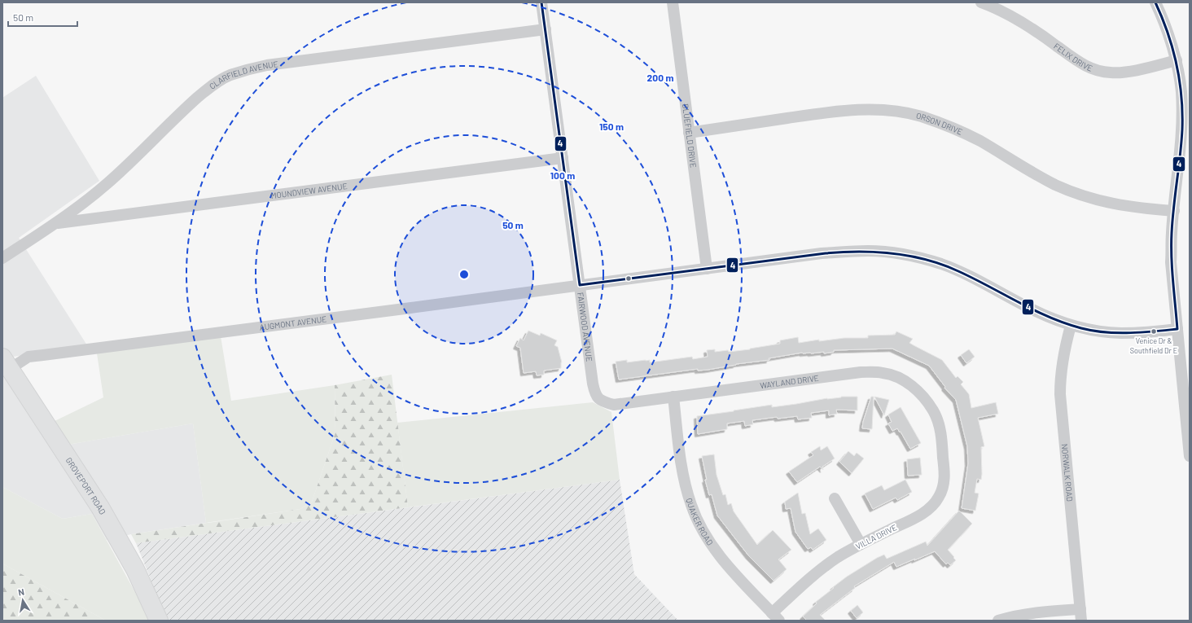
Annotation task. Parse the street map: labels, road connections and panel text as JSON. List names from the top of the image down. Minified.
{"streets":{"main road":["GROVEPORT ROAD"],"street":["FELIX DRIVE","CLARFIELD AVENUE","ORSON DRIVE","BLUEFIELD DRIVE","MOUNDVIEW AVENUE","AUGMONT AVENUE","FAIRWOOD AVENUE","WAYLAND DRIVE","NORWALK ROAD","QUAKER ROAD","VILLA DRIVE"]},"crossings":[["CLARFIELD AVENUE","MOUNDVIEW AVENUE"],["CLARFIELD AVENUE","FAIRWOOD AVENUE"],["ORSON DRIVE","BLUEFIELD DRIVE"],["BLUEFIELD DRIVE","AUGMONT AVENUE"],["MOUNDVIEW AVENUE","FAIRWOOD AVENUE"],["AUGMONT AVENUE","FAIRWOOD AVENUE"],["AUGMONT AVENUE","NORWALK ROAD"],["AUGMONT AVENUE","GROVEPORT ROAD"],["FAIRWOOD AVENUE","WAYLAND DRIVE"],["WAYLAND DRIVE","QUAKER ROAD"],["WAYLAND DRIVE","VILLA DRIVE"],["QUAKER ROAD","VILLA DRIVE"]],"places":["Venice Dr & Southfield Dr E"],"lines":["transit line 4"],"scale_bar":"50 m","north":"top","rings":["200 m","150 m","100 m","50 m"]}
